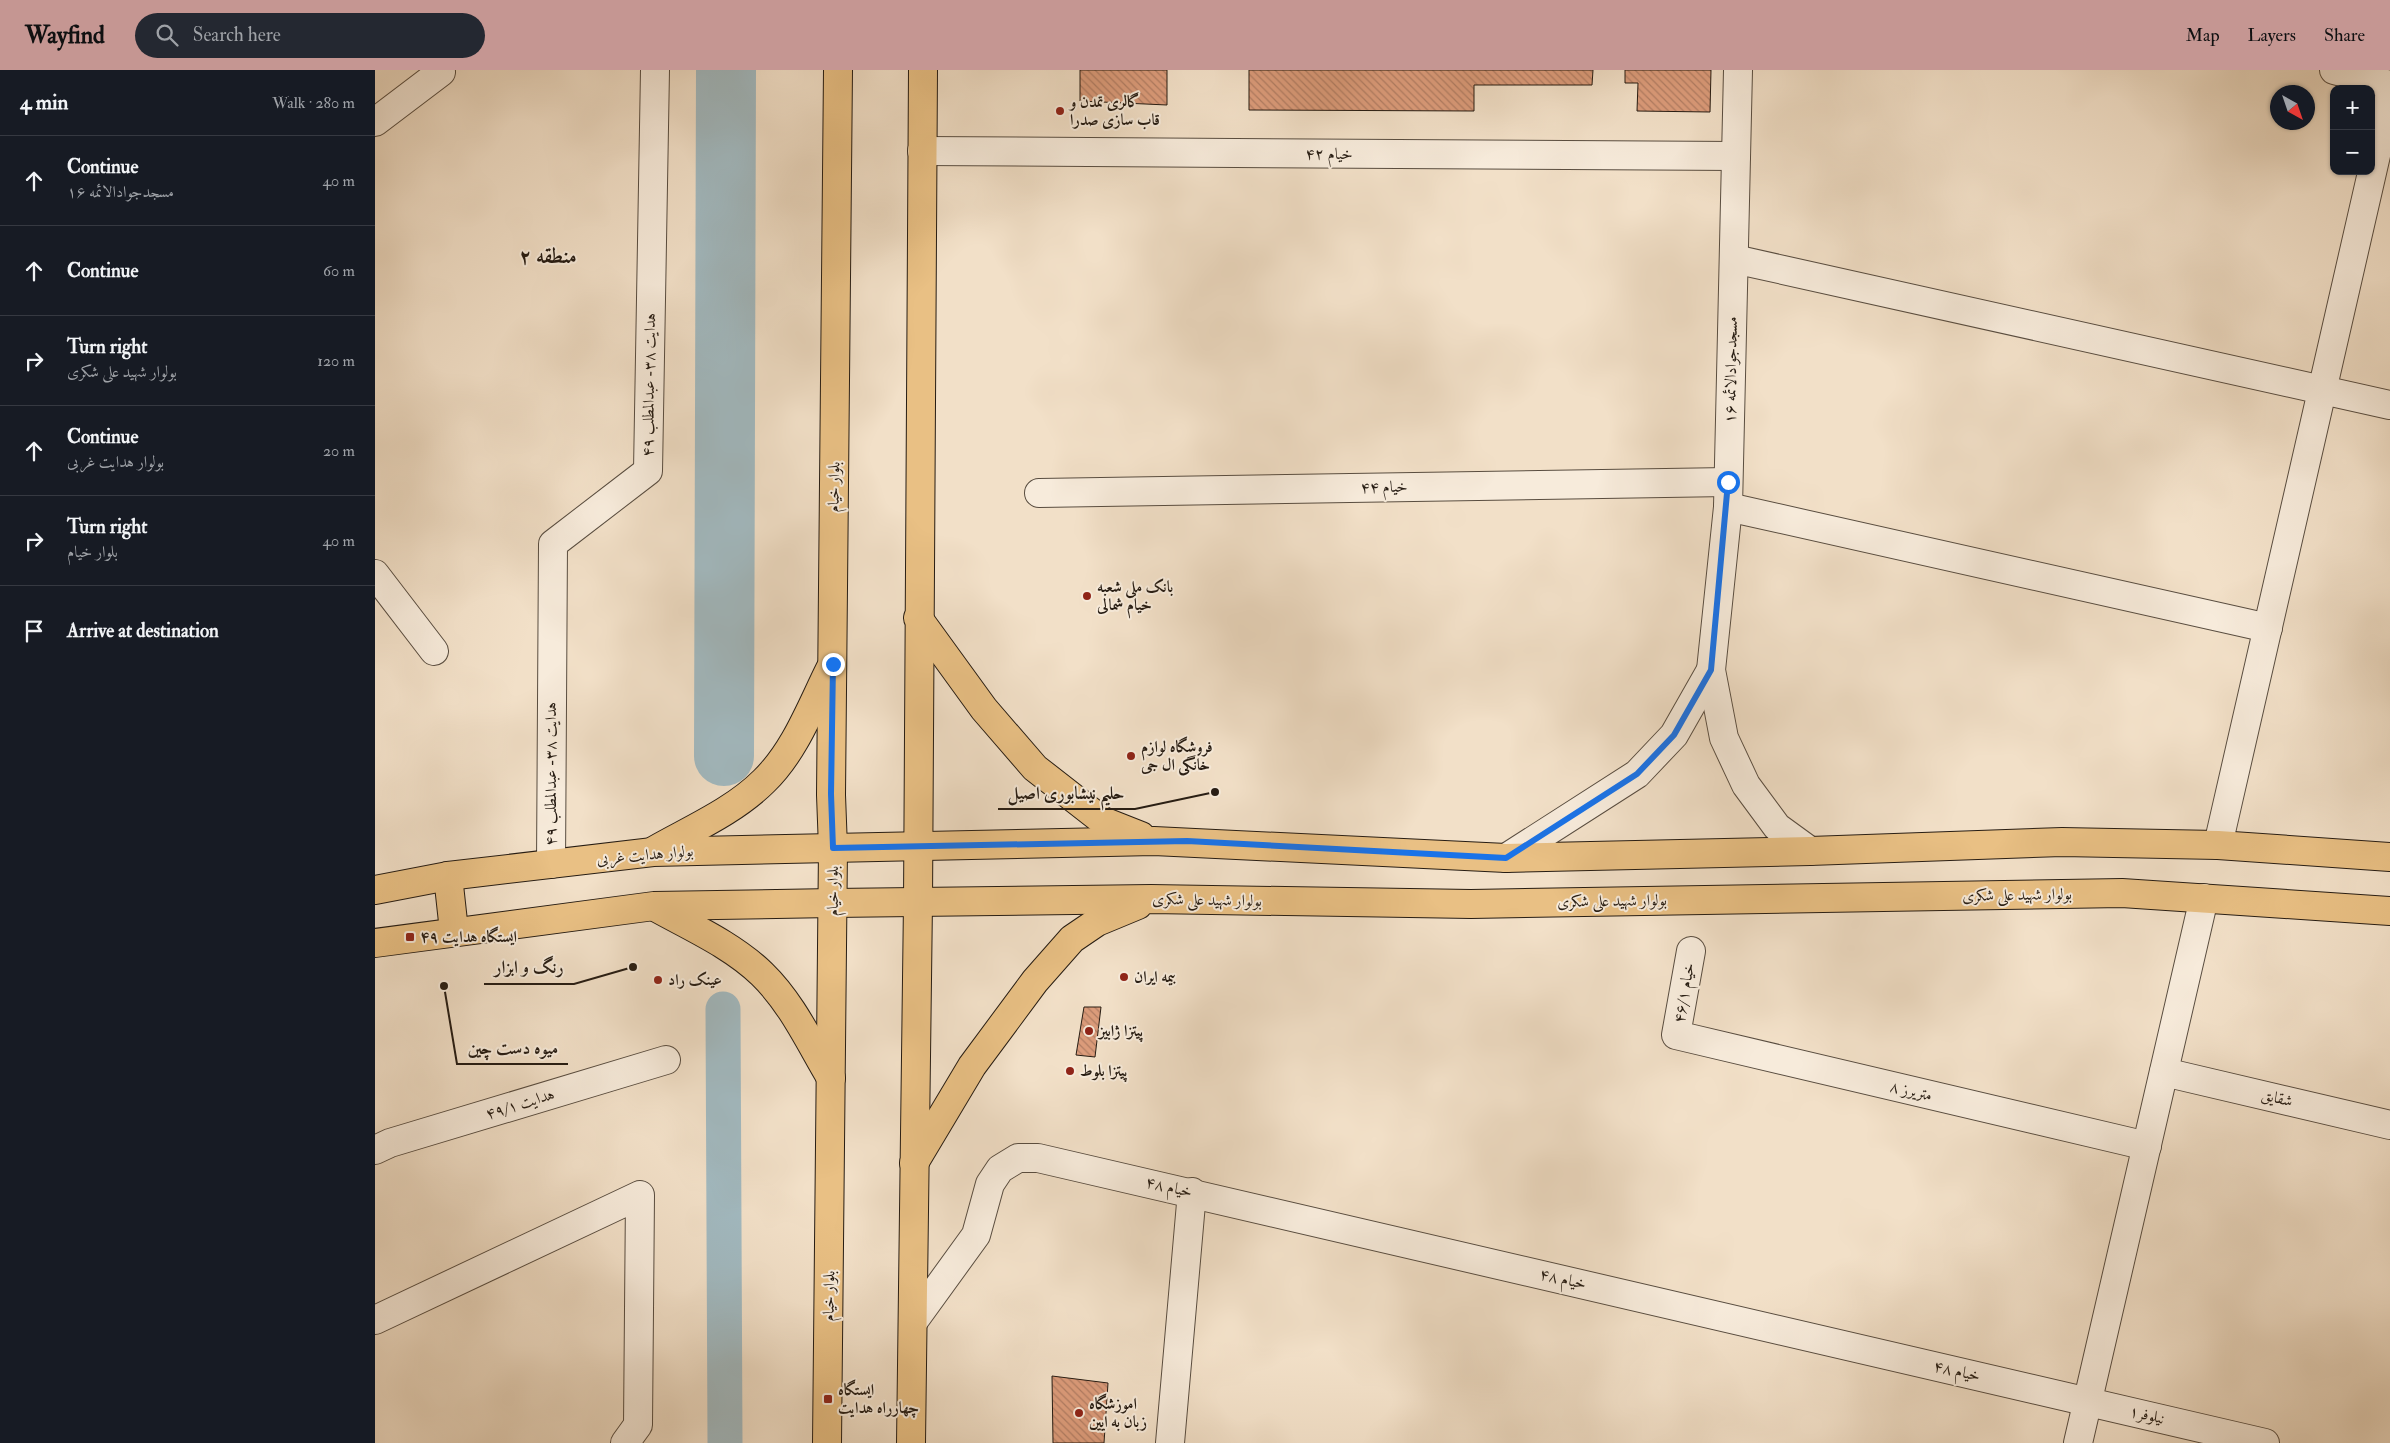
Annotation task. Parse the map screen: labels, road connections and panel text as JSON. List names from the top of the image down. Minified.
{"streets":{"main road":["بلوار خیام","بولوار هدایت غربی","بولوار شهید علی شکری"],"street":["خیام ۴۲","مسجدجوادالائمه ۱۶","هدایت ۳۸- عبدالمطلب ۴۹","خیام ۴۴","خیام ۴۶/۱","۸ متریرز","شقایق","هدایت ۴۹/۱","خیام ۴۸","نیلوفر۱"]},"crossings":[["خیام ۴۲","مسجدجوادالائمه ۱۶"],["مسجدجوادالائمه ۱۶","خیام ۴۴"],["هدایت ۳۸- عبدالمطلب ۴۹","بولوار هدایت غربی"],["بلوار خیام","بولوار هدایت غربی"],["بلوار خیام","بولوار شهید علی شکری"],["خیام ۴۶/۱","۸ متریرز"],["خیام ۴۸","نیلوفر۱"]],"districts":["منطقه ۲"],"places":{"other":["گالری تمدن و قاب سازی صدرا","بانک ملی شعبه خیام شمالی","فروشگاه لوازم خانگی ال جی","حلیم نیشابوری اصیل","رنگ و ابزار","بیمه ایران","عینک راد","میوه دست چین","پیتزا ژابیز","پیتزا بلوط","اموزشگاه زبان به ایین"],"transit":["ایستگاه هدایت ۴۹","ایستگاه چهارراه هدایت"]},"north":"bottom right","page":{"header":"Wayfind","search":"Search here","nav":["Map","Layers","Share"],"heading":["4 min","Walk · 280 m"],"map_buttons":["+","−"],"list":[["Continue","مسجدجوادالائمه ۱۶","40 m"],["Continue","60 m"],["Turn right","بولوار شهید علی شکری","120 m"],["Continue","بولوار هدایت غربی","20 m"],["Turn right","بلوار خیام","40 m"],"Arrive at destination"]}}
